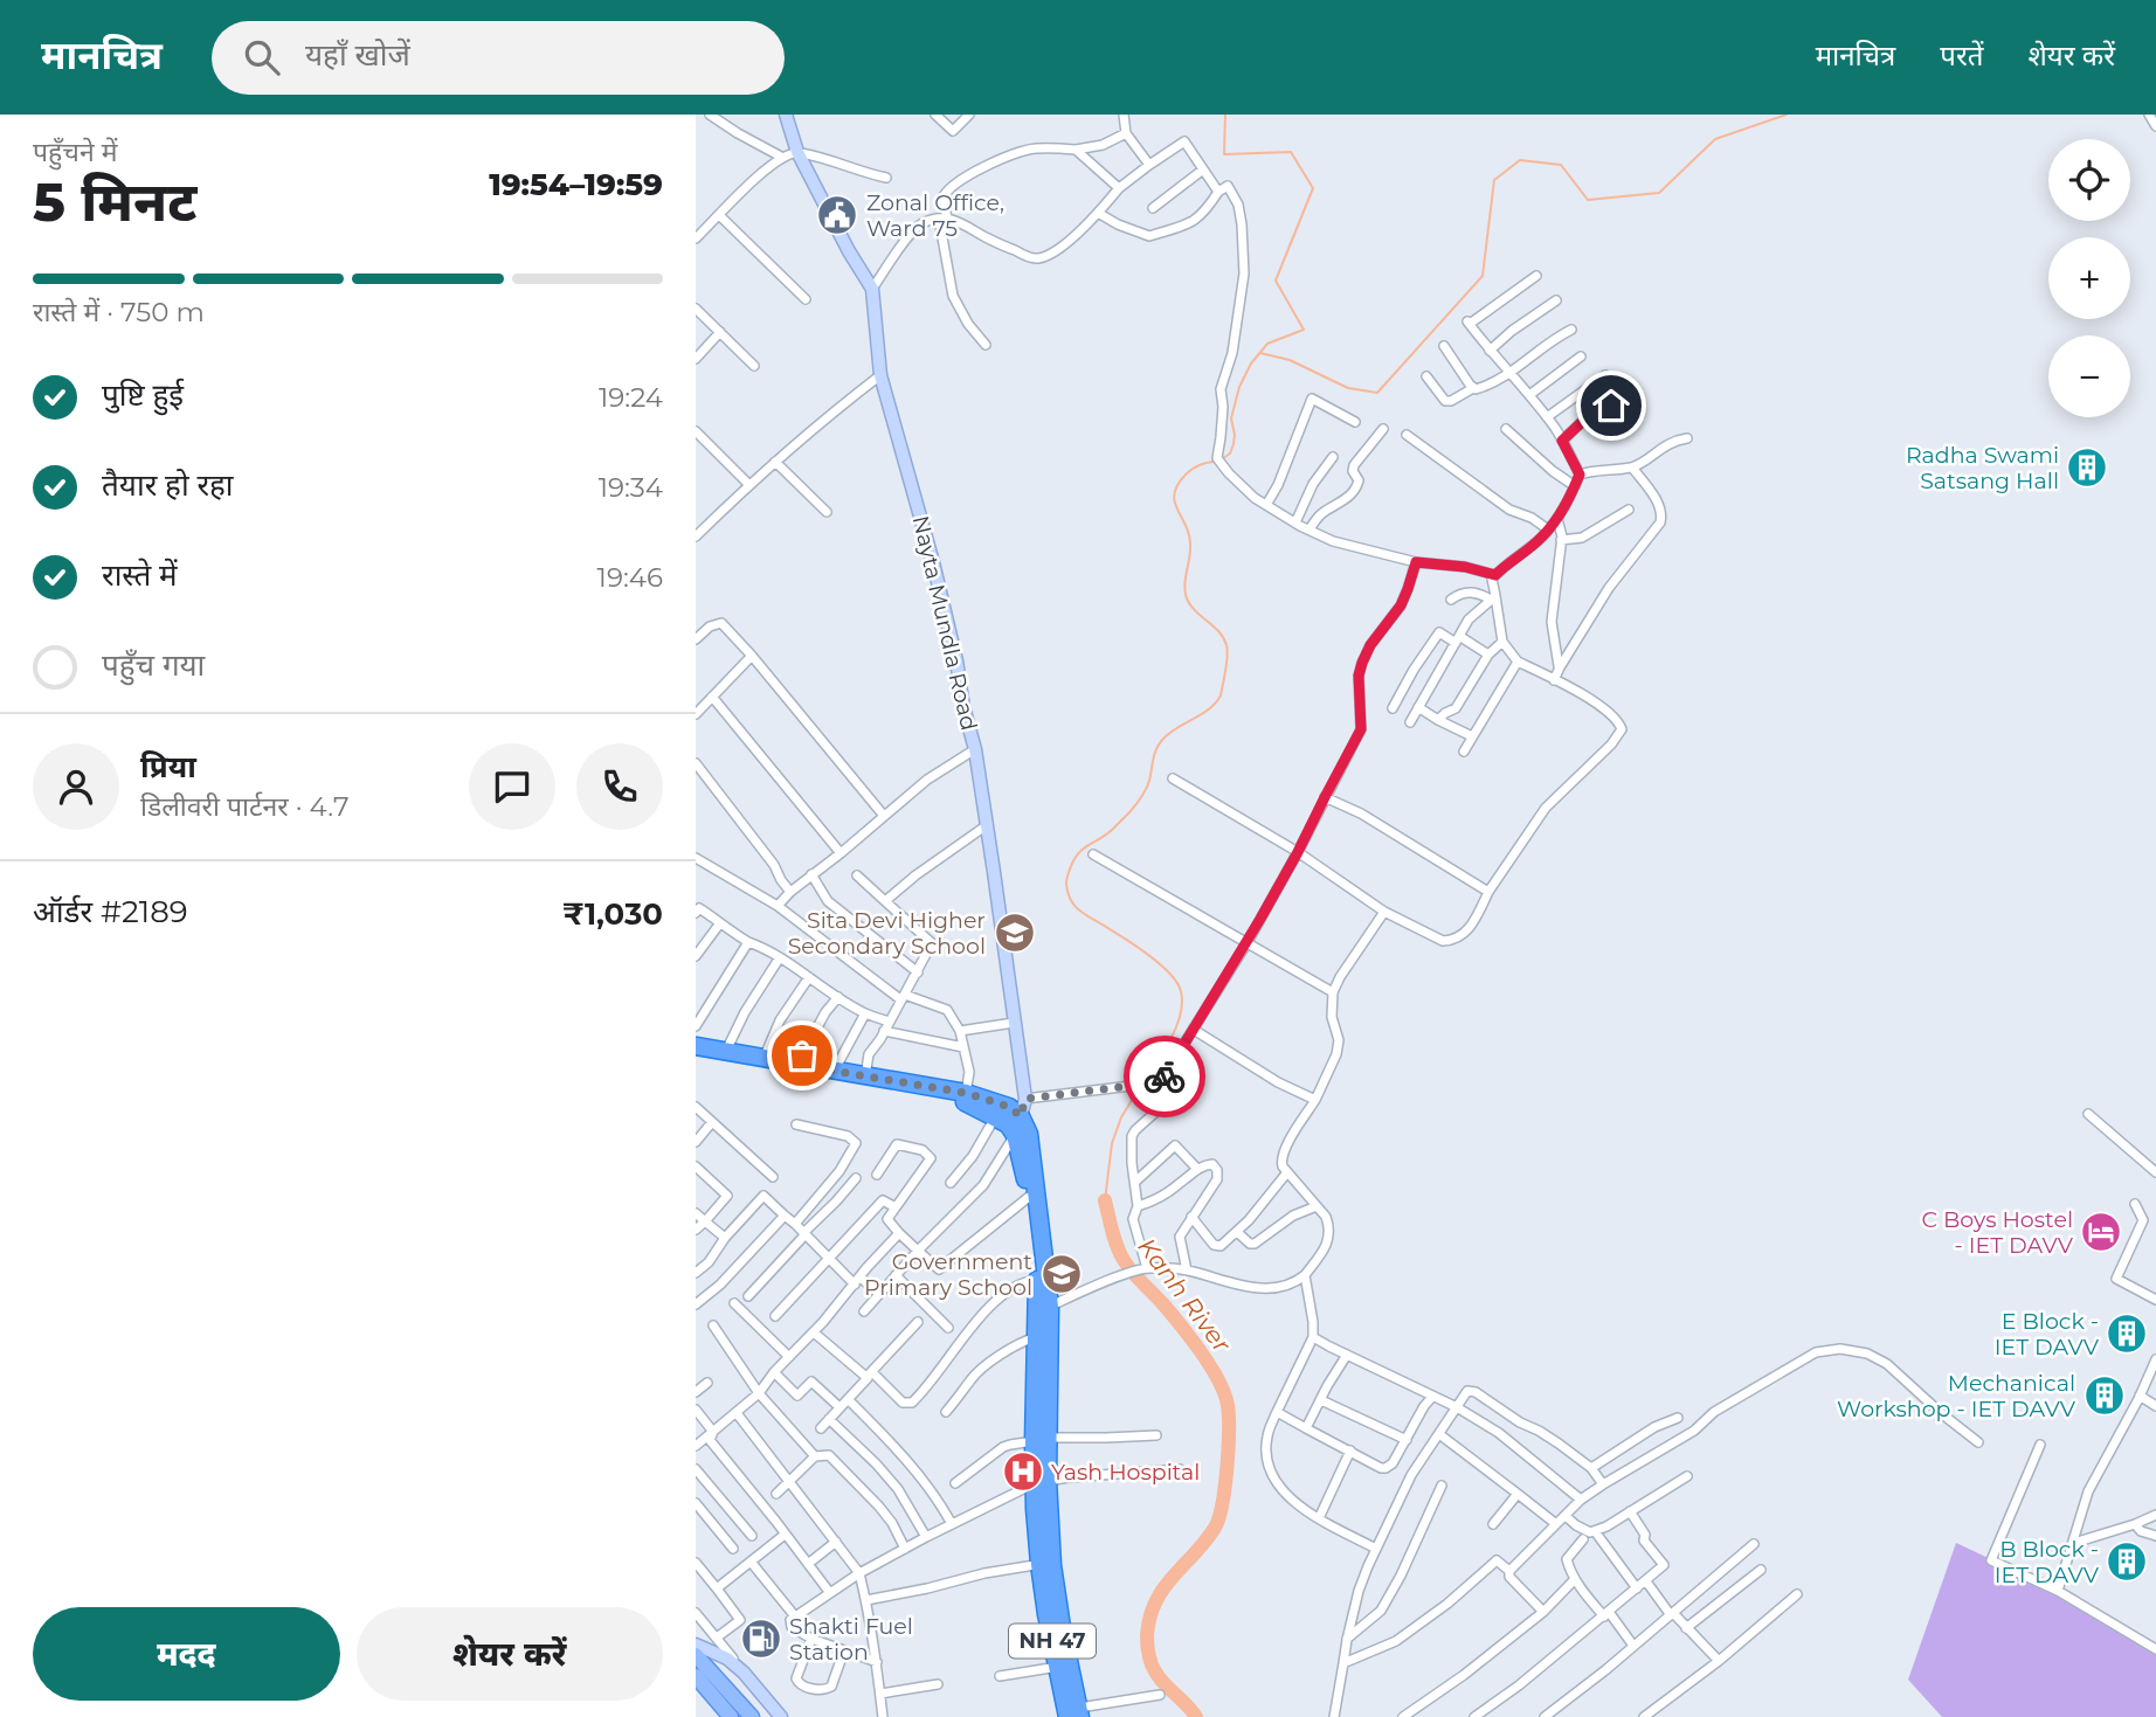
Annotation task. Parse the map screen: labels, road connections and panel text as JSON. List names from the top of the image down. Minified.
{"streets":{"highway":["NH 47"],"main road":["Nayta Mundla Road"]},"water":["Kanh River"],"places":{"public building":["Zonal Office, Ward 75"],"building":["Radha Swami Satsang Hall","E Block - IET DAVV","Mechanical Workshop - IET DAVV","B Block - IET DAVV"],"school or university":["Sita Devi Higher Secondary School","Government Primary School"],"hotel":["C Boys Hostel - IET DAVV"],"hospital":["Yash Hospital"],"fuel station":["Shakti Fuel Station"]},"page":{"header":"मानचित्र","search":"यहाँ खोजें","nav":["मानचित्र","परतें","शेयर करें"],"heading":["5 मिनट","पहुँचने में","19:54–19:59"],"panel":["प्रिया","डिलीवरी पार्टनर · 4.7","ऑर्डर #2189","₹1,030"],"map_buttons":["+","−"],"bar":"रास्ते में · 750 m","list":[["पुष्टि हुई","19:24"],["तैयार हो रहा","19:34"],["रास्ते में","19:46"],"पहुँच गया"],"buttons":["मदद","शेयर करें"]}}
